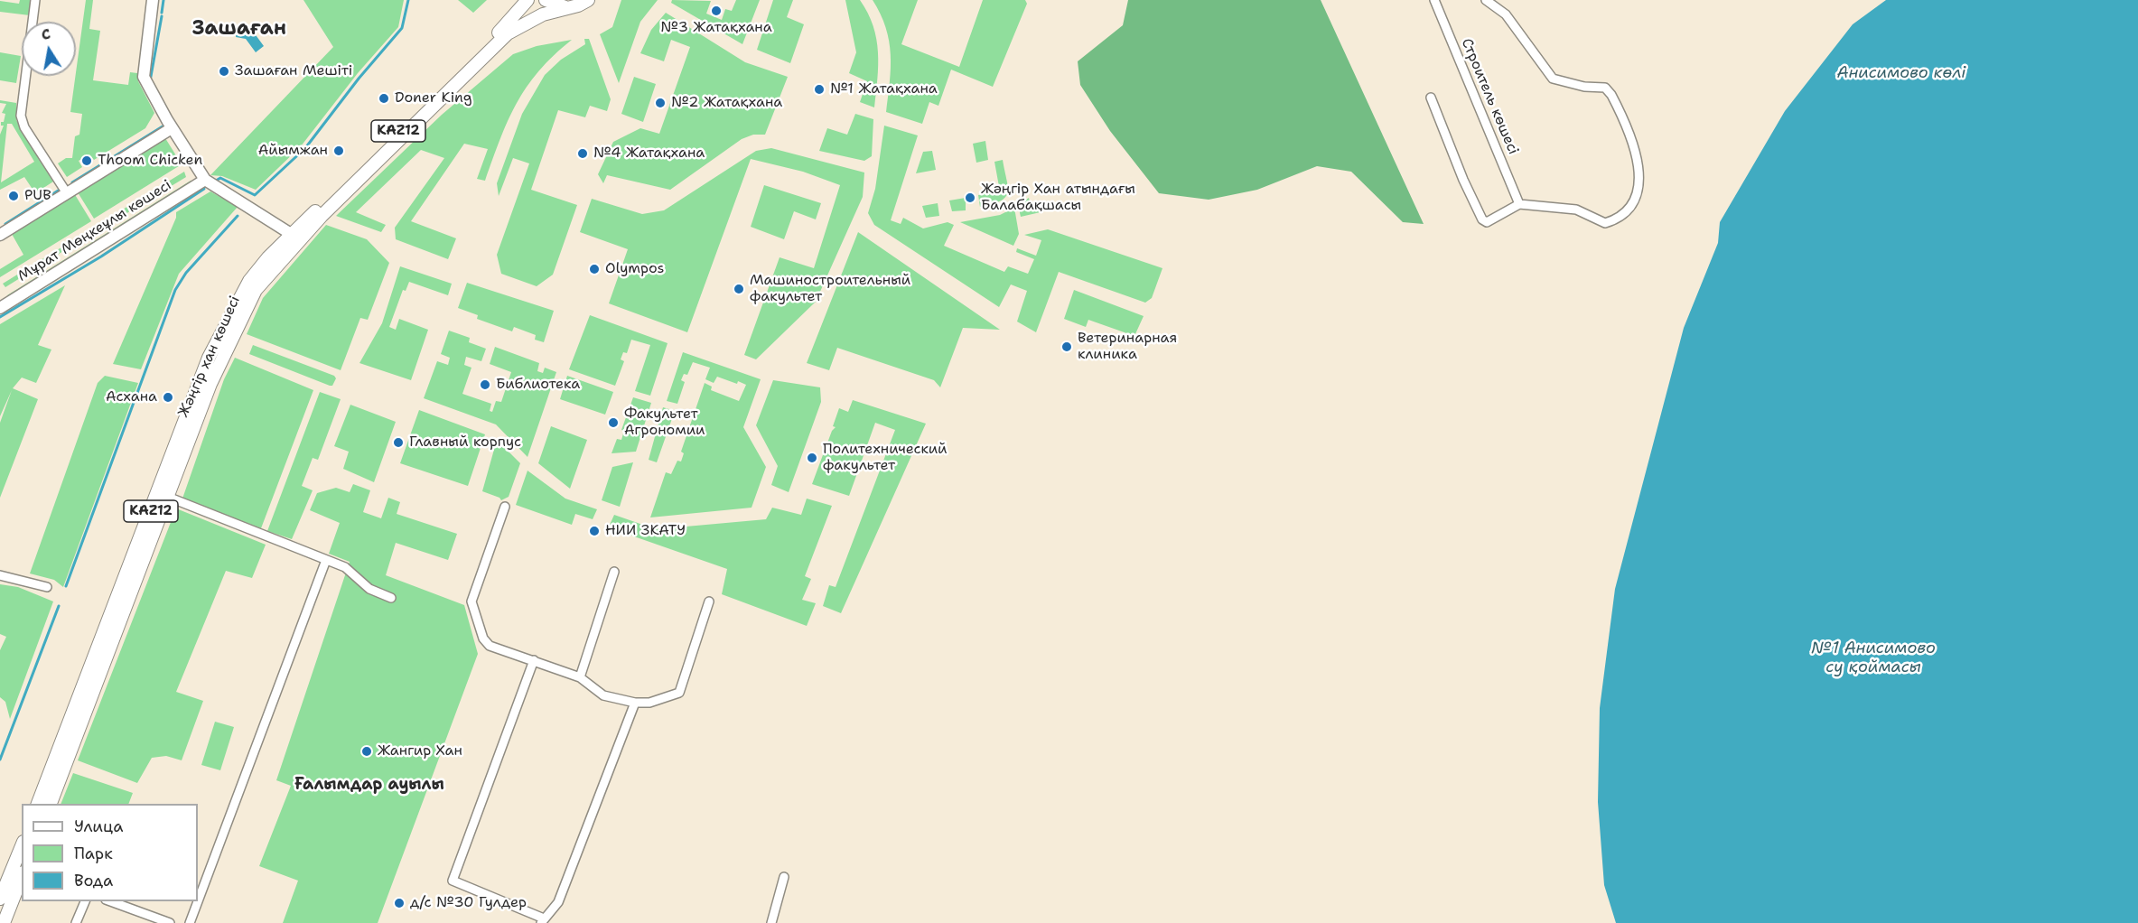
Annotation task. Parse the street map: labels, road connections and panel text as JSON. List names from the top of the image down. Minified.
{"streets":{"main road":["KAZ12","Мұрат Мөңкеұлы көшесі","Жәңгір хан көшесі"],"street":["Строитель көшесі"]},"districts":["Зашаған","Ғалымдар ауылы"],"water":["Анисимово көлі","№1 Анисимово су қоймасы"],"places":["№3 Жатақхана","Зашаған Мешіті","№1 Жатақхана","Doner King","№2 Жатақхана","Айымжан","№4 Жатақхана","Thoom Chicken","PUB","Жәңгір Хан атындағы Балабақшасы","Olympos","Машиностроительный факультет","Ветеринарная клиника","Библиотека","Асхана","Факультет Агрономии","Главный корпус","Политехнический факультет","НИИ ЗКАТУ","Жангир Хан","д/с №30 Гулдер"],"legend":["Улица","Парк","Вода"],"north":"top"}
